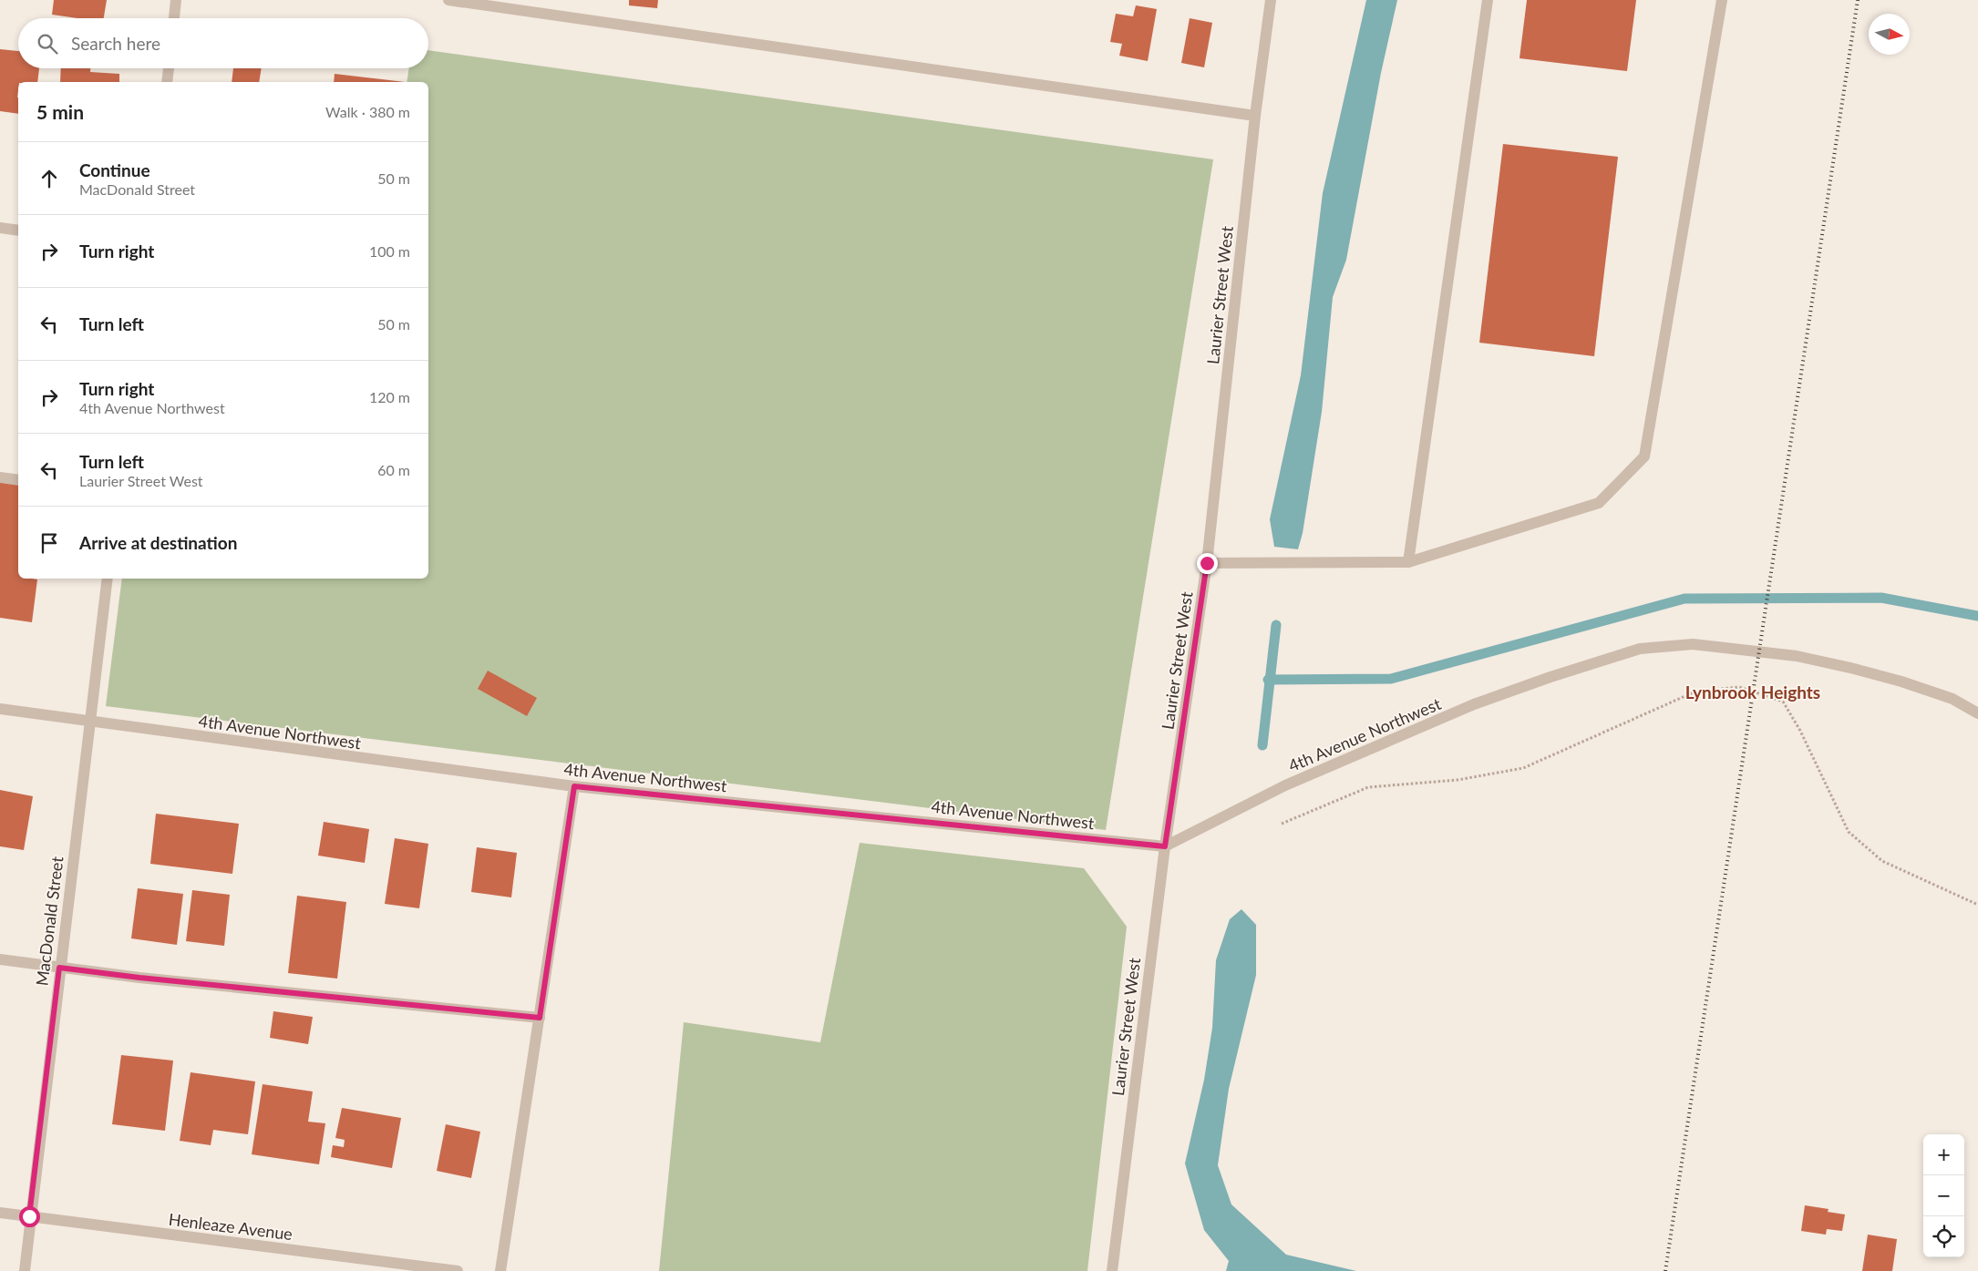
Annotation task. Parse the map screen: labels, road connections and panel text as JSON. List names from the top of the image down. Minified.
{"streets":{"street":["Laurier Street West","4th Avenue Northwest","MacDonald Street","Henleaze Avenue"]},"crossings":[["Laurier Street West","4th Avenue Northwest"],["4th Avenue Northwest","MacDonald Street"],["MacDonald Street","Henleaze Avenue"]],"districts":["Lynbrook Heights"],"north":"right","page":{"search":"Search here","heading":["5 min","Walk · 380 m"],"list":[["Continue","MacDonald Street","50 m"],["Turn right","100 m"],["Turn left","50 m"],["Turn right","4th Avenue Northwest","120 m"],["Turn left","Laurier Street West","60 m"],"Arrive at destination"],"map_buttons":["+","−"]}}
